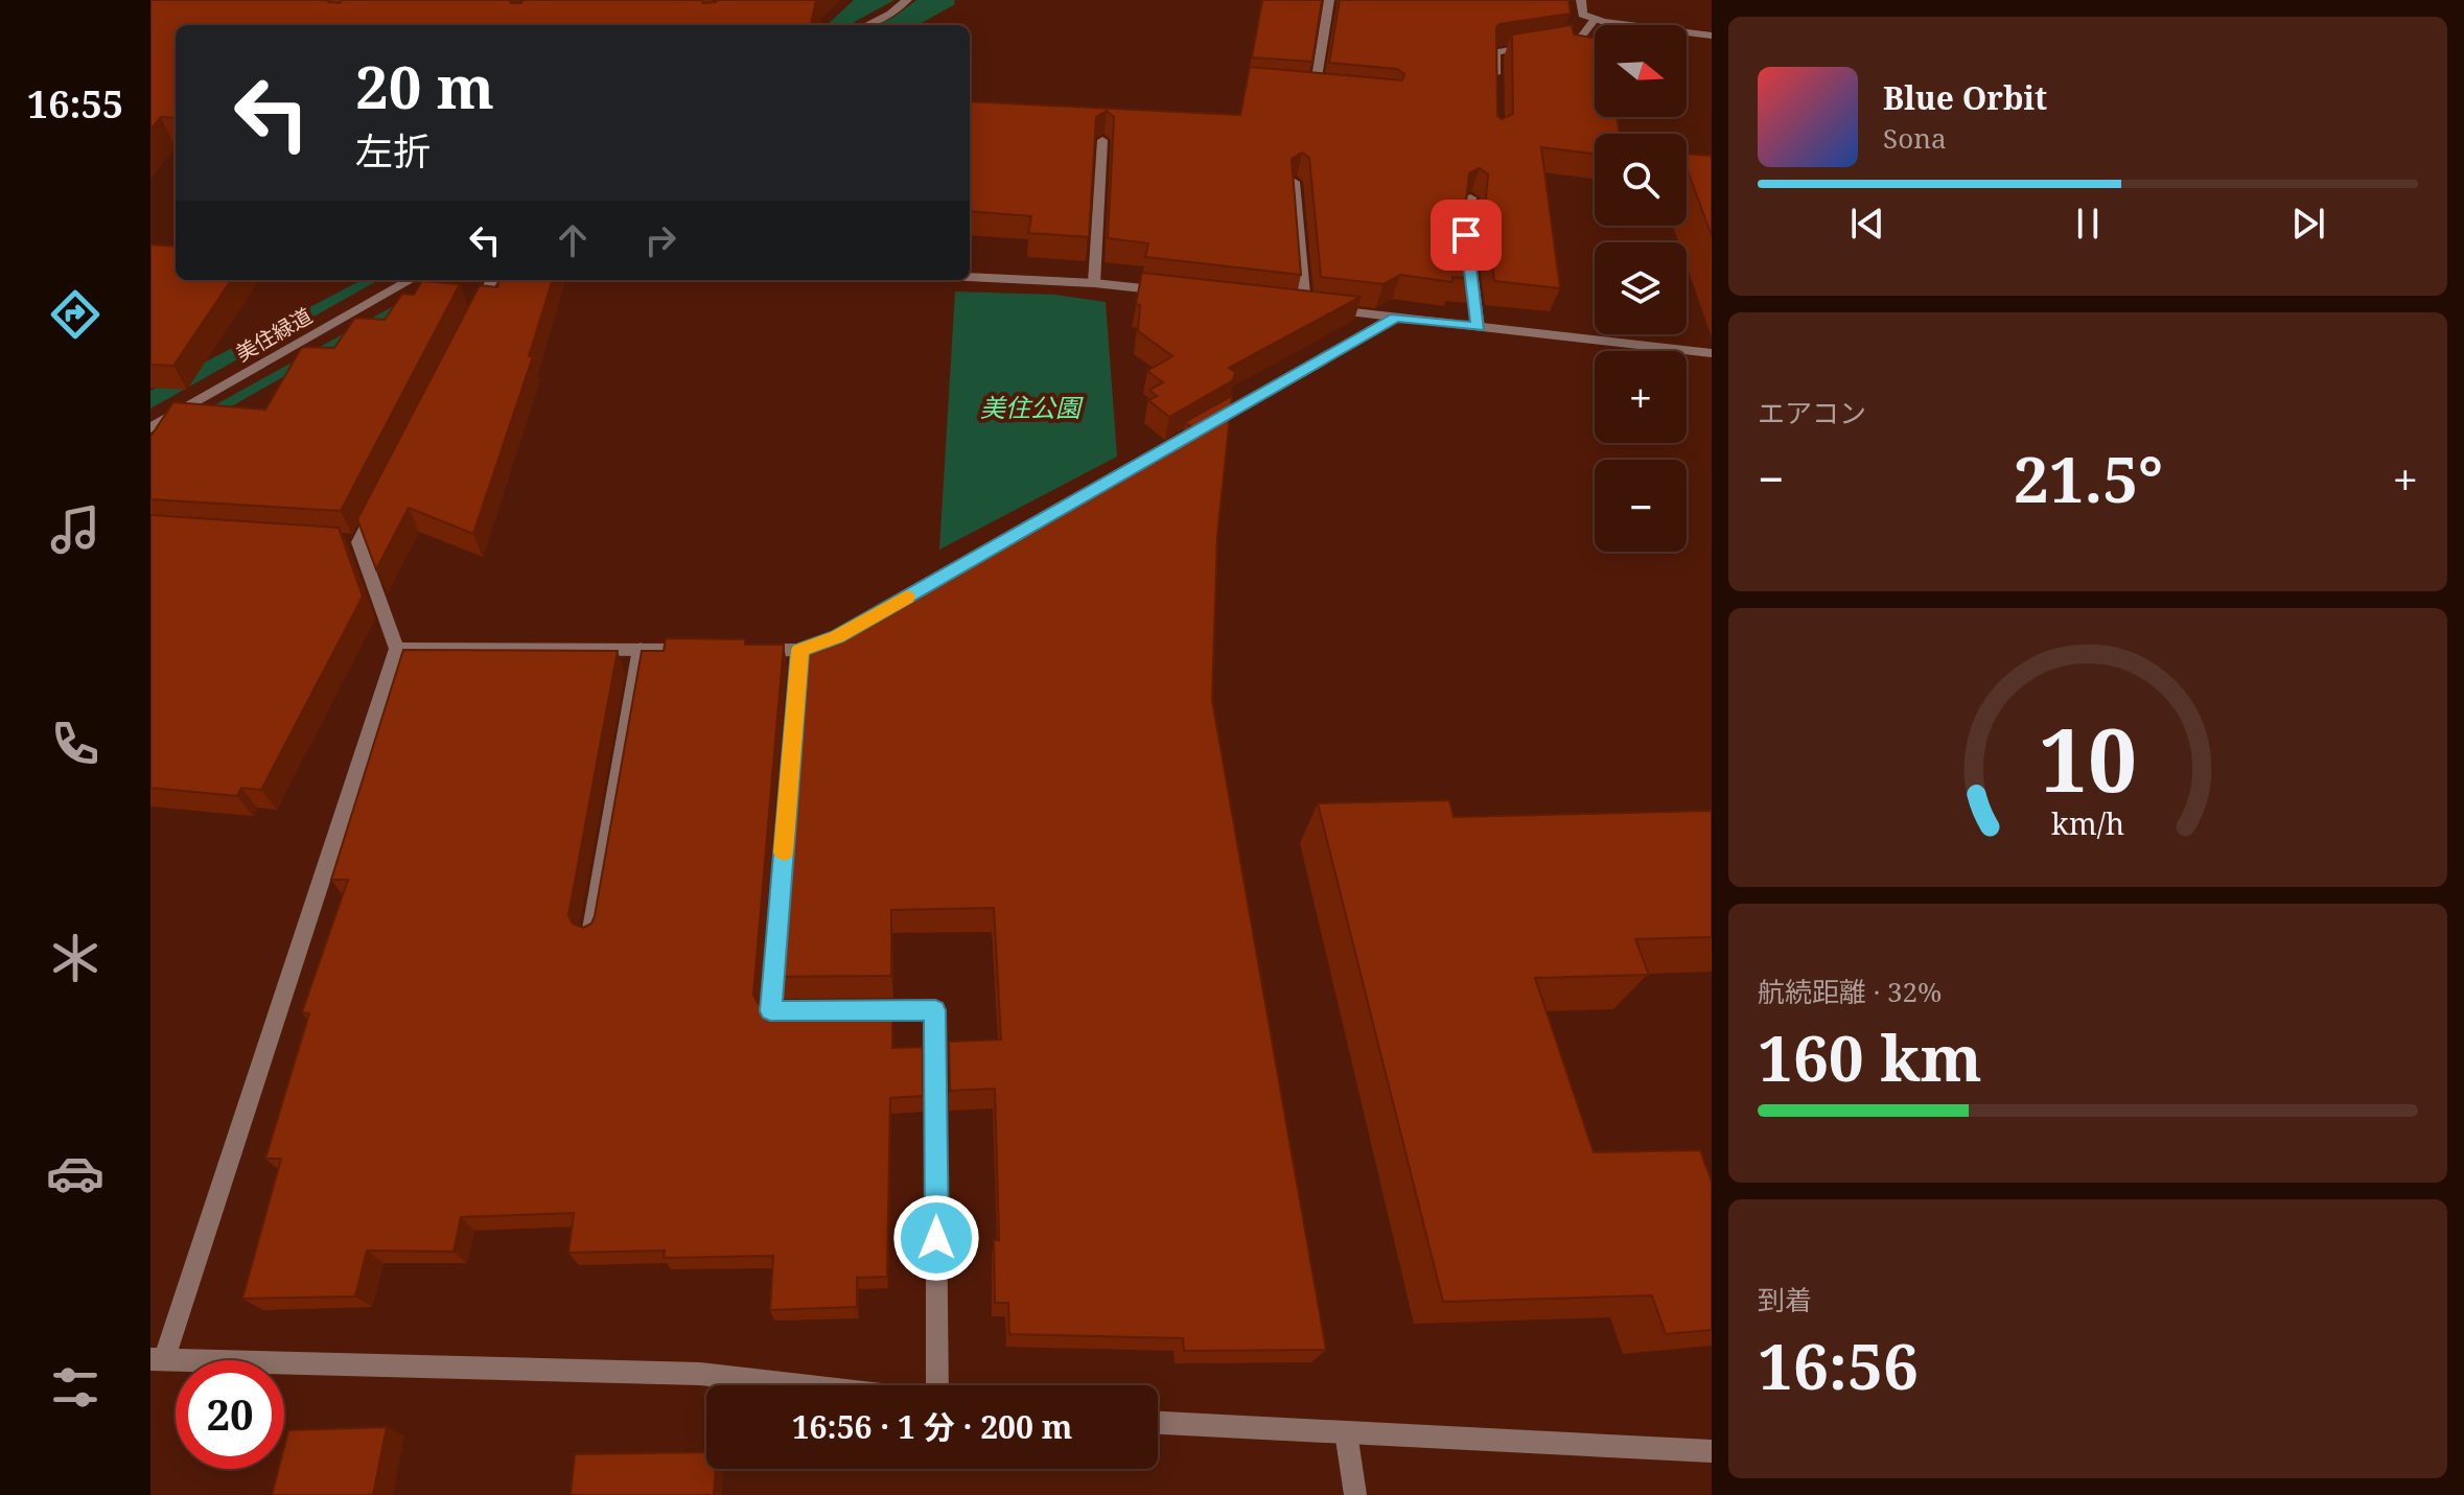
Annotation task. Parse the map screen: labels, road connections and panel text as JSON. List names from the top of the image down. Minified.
{"streets":{"street":["美住緑道"]},"parks":["美住公園"],"north":"right","page":{"tabs":"16:55","map_buttons":["+","−"],"turn":["20 m","左折"],"song":["Blue Orbit","Sona"],"tile":["エアコン",["航続距離 · 32%","160 km"],["到着","16:56"]],"heat":["−","21.5°","+"],"limit":"20","trip":"16:56 · 1 分 · 200 m","gauge":["10","km/h"]}}
